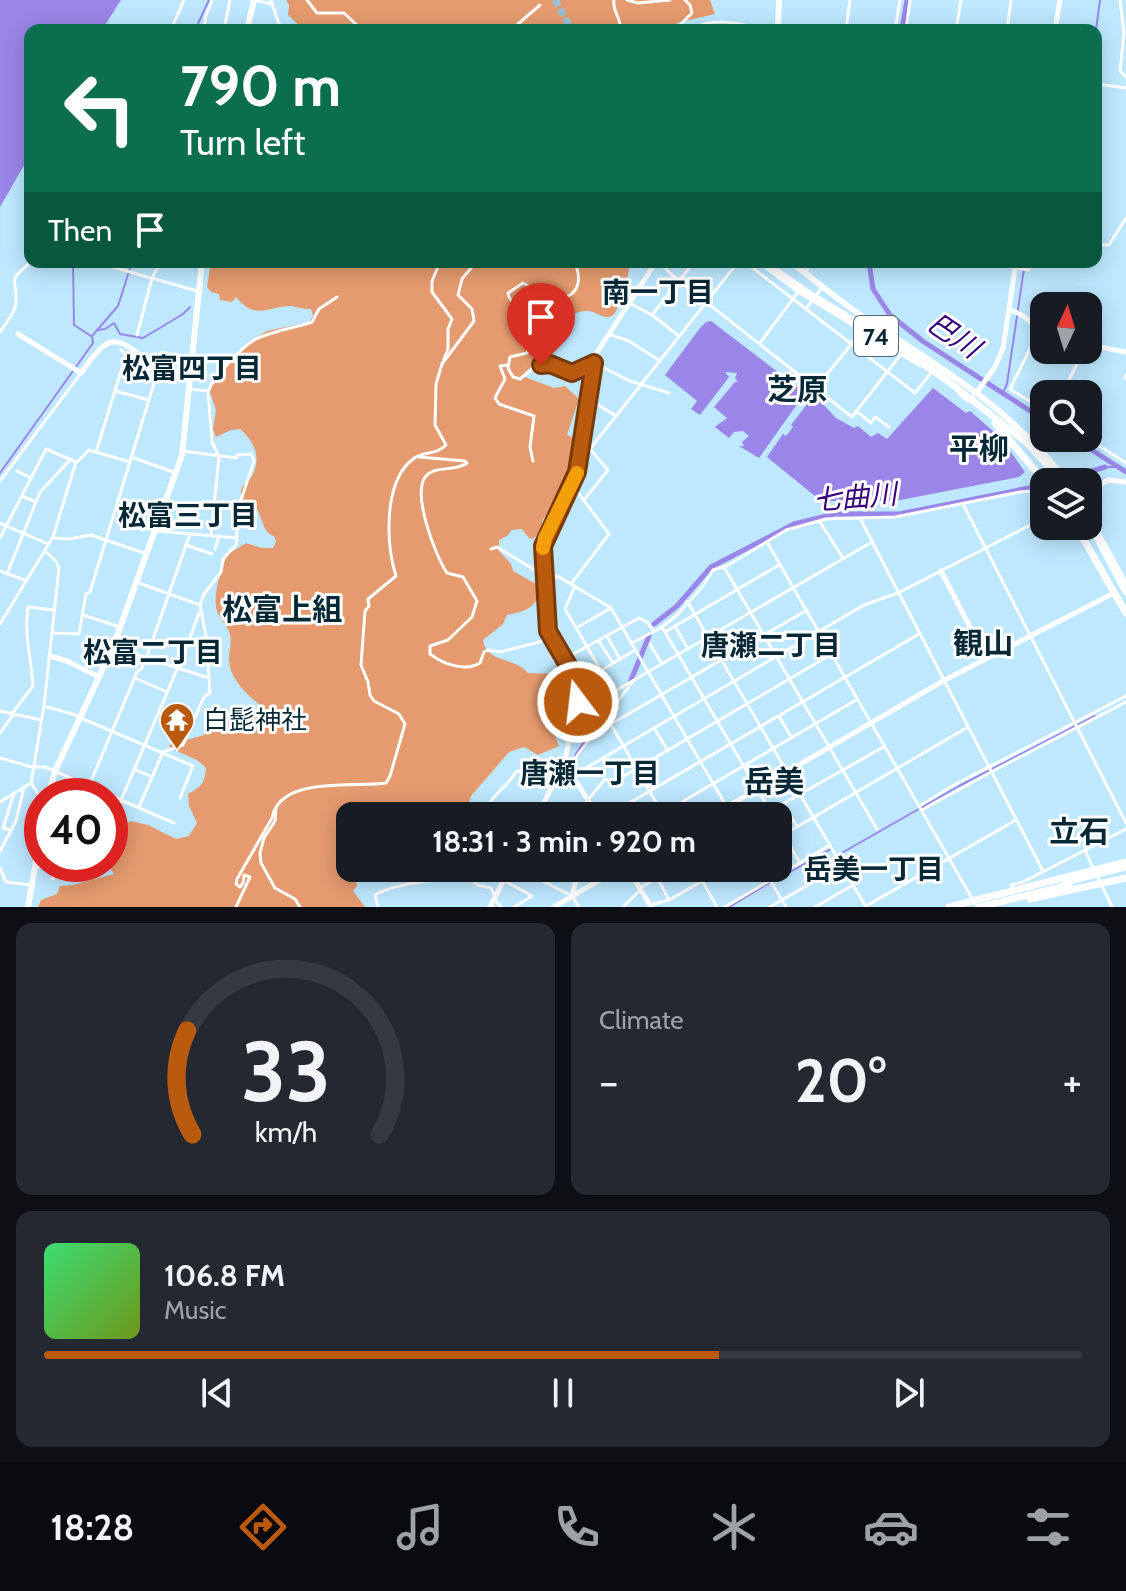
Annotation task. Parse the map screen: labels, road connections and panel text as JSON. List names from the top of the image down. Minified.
{"streets":{"highway":["74"]},"districts":["南一丁目","松富四丁目","芝原","平柳","松富三丁目","松富上組","観山","唐瀬二丁目","松富二丁目","唐瀬一丁目","岳美","立石","岳美一丁目"],"water":["巴川","七曲川"],"places":{"temple":["白髭神社"]},"north":"top","page":{"turn":["790 m","Turn left"],"then":"Then","limit":"40","trip":"18:31 · 3 min · 920 m","tile":"Climate","heat":["−","20°","+"],"song":["106.8 FM","Music"],"tabs":"18:28","gauge":["33","km/h"]}}
